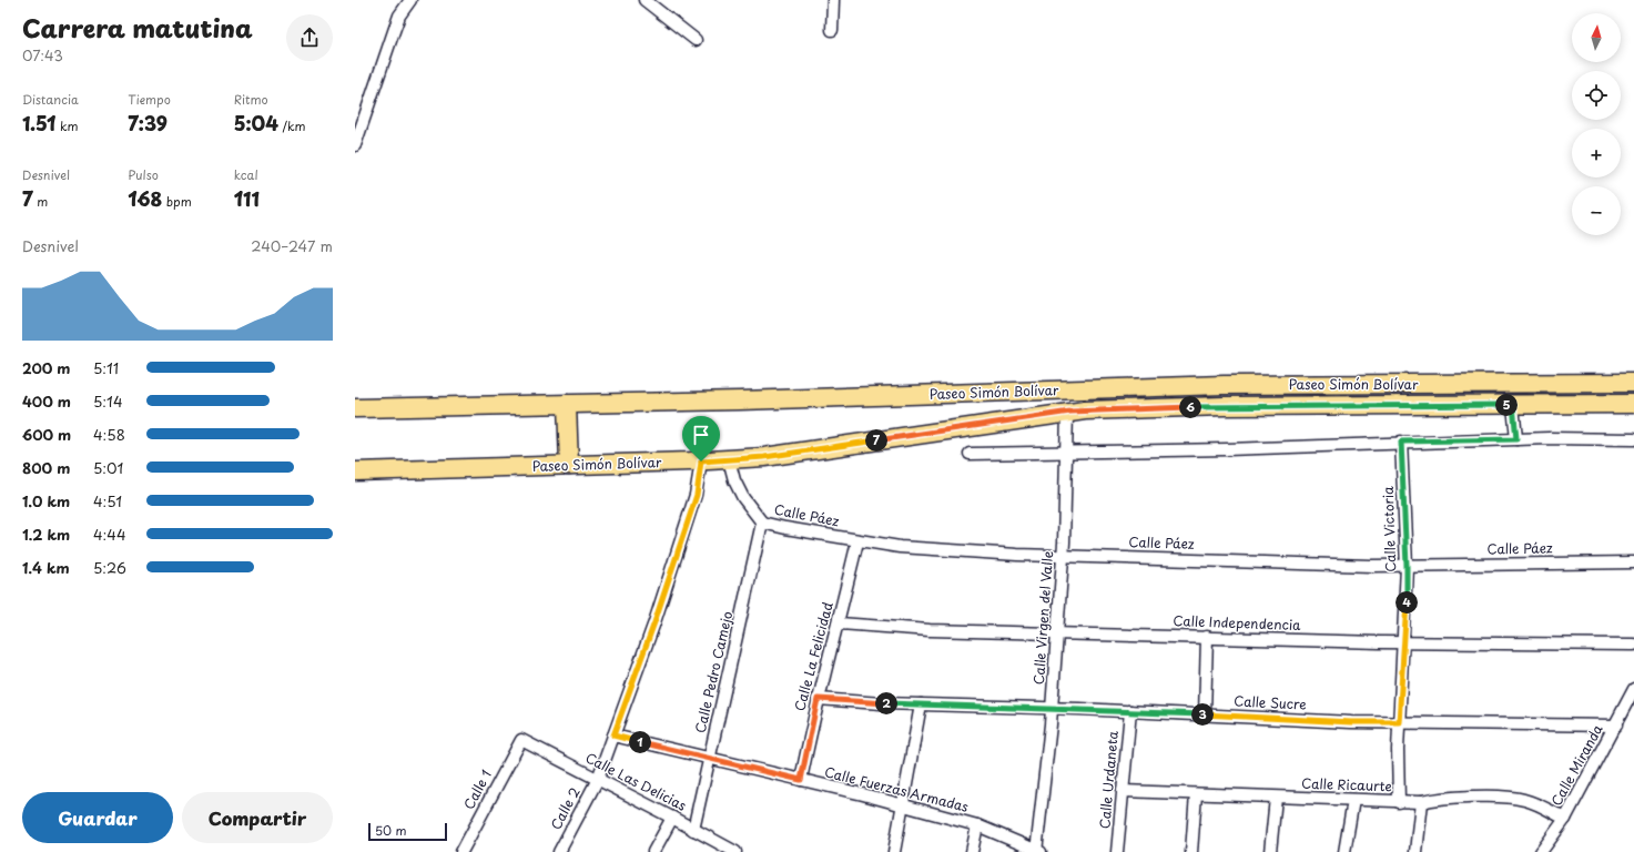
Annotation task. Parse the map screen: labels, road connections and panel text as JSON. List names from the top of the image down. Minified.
{"streets":{"main road":["Paseo Simón Bolívar"],"street":["Calle Páez","Calle Victoria","Calle Virgen del Valle","Calle Independencia","Calle La Felicidad","Calle Pedro Camejo","Calle Sucre","Calle Miranda","Calle Urdaneta","Calle Las Delicias","Calle Ricaurte","Calle 1","Calle Fuerzas Armadas","Calle 2"]},"crossings":[["Paseo Simón Bolívar","Calle Páez"],["Paseo Simón Bolívar","Calle Virgen del Valle"],["Paseo Simón Bolívar","Calle 2"],["Calle Páez","Calle Victoria"],["Calle Páez","Calle Virgen del Valle"],["Calle Páez","Calle La Felicidad"],["Calle Páez","Calle Pedro Camejo"],["Calle Victoria","Calle Independencia"],["Calle Victoria","Calle Sucre"],["Calle Victoria","Calle Ricaurte"],["Calle Virgen del Valle","Calle Independencia"],["Calle Virgen del Valle","Calle Sucre"],["Calle Virgen del Valle","Calle Fuerzas Armadas"],["Calle Independencia","Calle La Felicidad"],["Calle La Felicidad","Calle Sucre"],["Calle La Felicidad","Calle Fuerzas Armadas"],["Calle Pedro Camejo","Calle Las Delicias"],["Calle Pedro Camejo","Calle Fuerzas Armadas"],["Calle Sucre","Calle Miranda"],["Calle Sucre","Calle Urdaneta"],["Calle Miranda","Calle Ricaurte"],["Calle Urdaneta","Calle Ricaurte"],["Calle Las Delicias","Calle 1"],["Calle Las Delicias","Calle 2"],["Calle Fuerzas Armadas","Calle 2"]],"scale_bar":"50 m","north":"top","page":{"heading":["Carrera matutina","07:43"],"map_buttons":["+","−"],"stats":[["Distancia","1.51 km"],["Tiempo","7:39"],["Ritmo","5:04 /km"],["Desnivel","7 m"],["Pulso","168 bpm"],["kcal","111"]],"chart":["Desnivel","240–247 m"],"list":[{"name":"200 m","note":"5:11"},{"name":"400 m","note":"5:14"},{"name":"600 m","note":"4:58"},{"name":"800 m","note":"5:01"},{"name":"1.0 km","note":"4:51"},{"name":"1.2 km","note":"4:44"},{"name":"1.4 km","note":"5:26"}],"pins":["5","6","7","4","2","3","1"],"buttons":["Guardar","Compartir"],"scale":"50 m"}}
